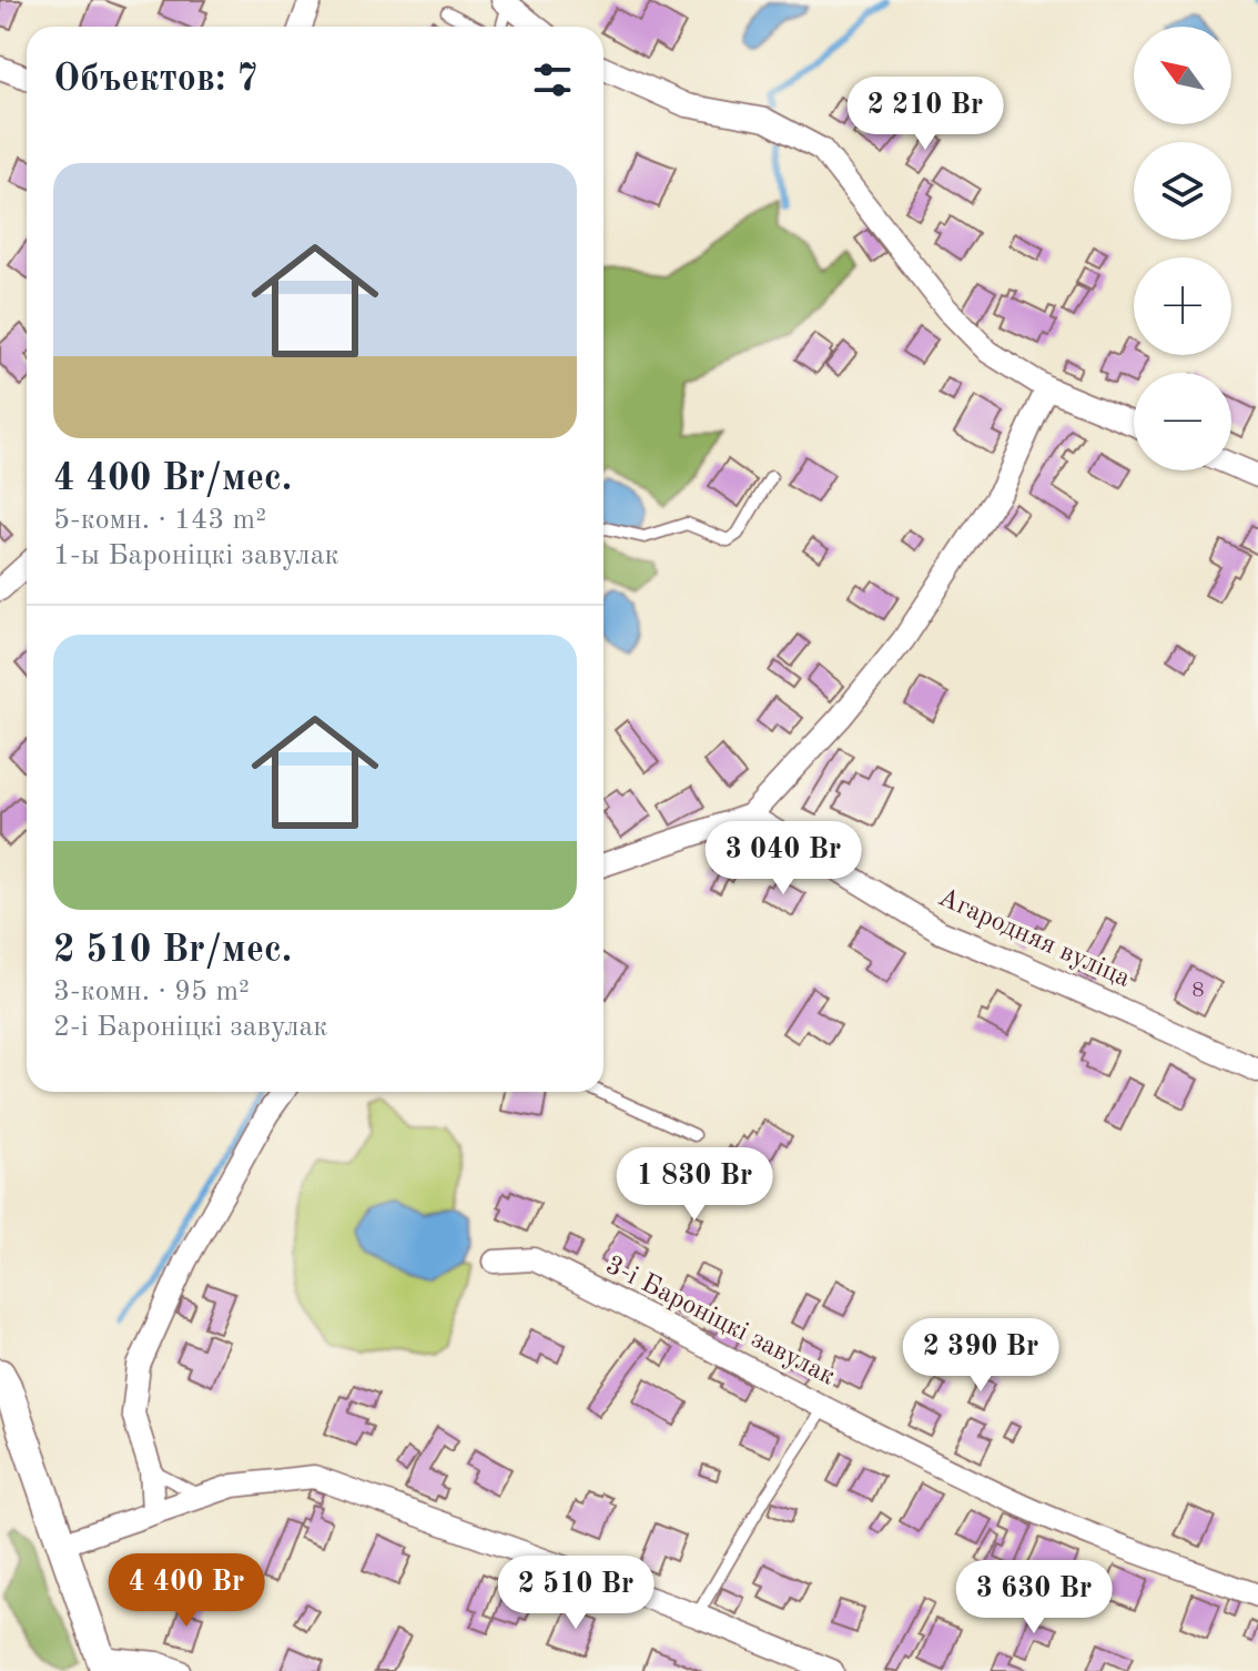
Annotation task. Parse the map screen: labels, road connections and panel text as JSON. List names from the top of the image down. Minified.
{"streets":{"street":["Агародняя вуліца","3-і Бароніцкі завулак"]},"house_numbers":["8"],"north":"top left","page":{"map_buttons":["+","−"],"heading":"Объектов: 7","price":["2 210 Br","3 040 Br","1 830 Br","2 390 Br","4 400 Br","2 510 Br","3 630 Br"],"list":[{"name":"4 400 Br/мес.","note":"5-комн. · 143 m² · 1-ы Бароніцкі завулак"},{"name":"2 510 Br/мес.","note":"3-комн. · 95 m² · 2-і Бароніцкі завулак"}]}}
